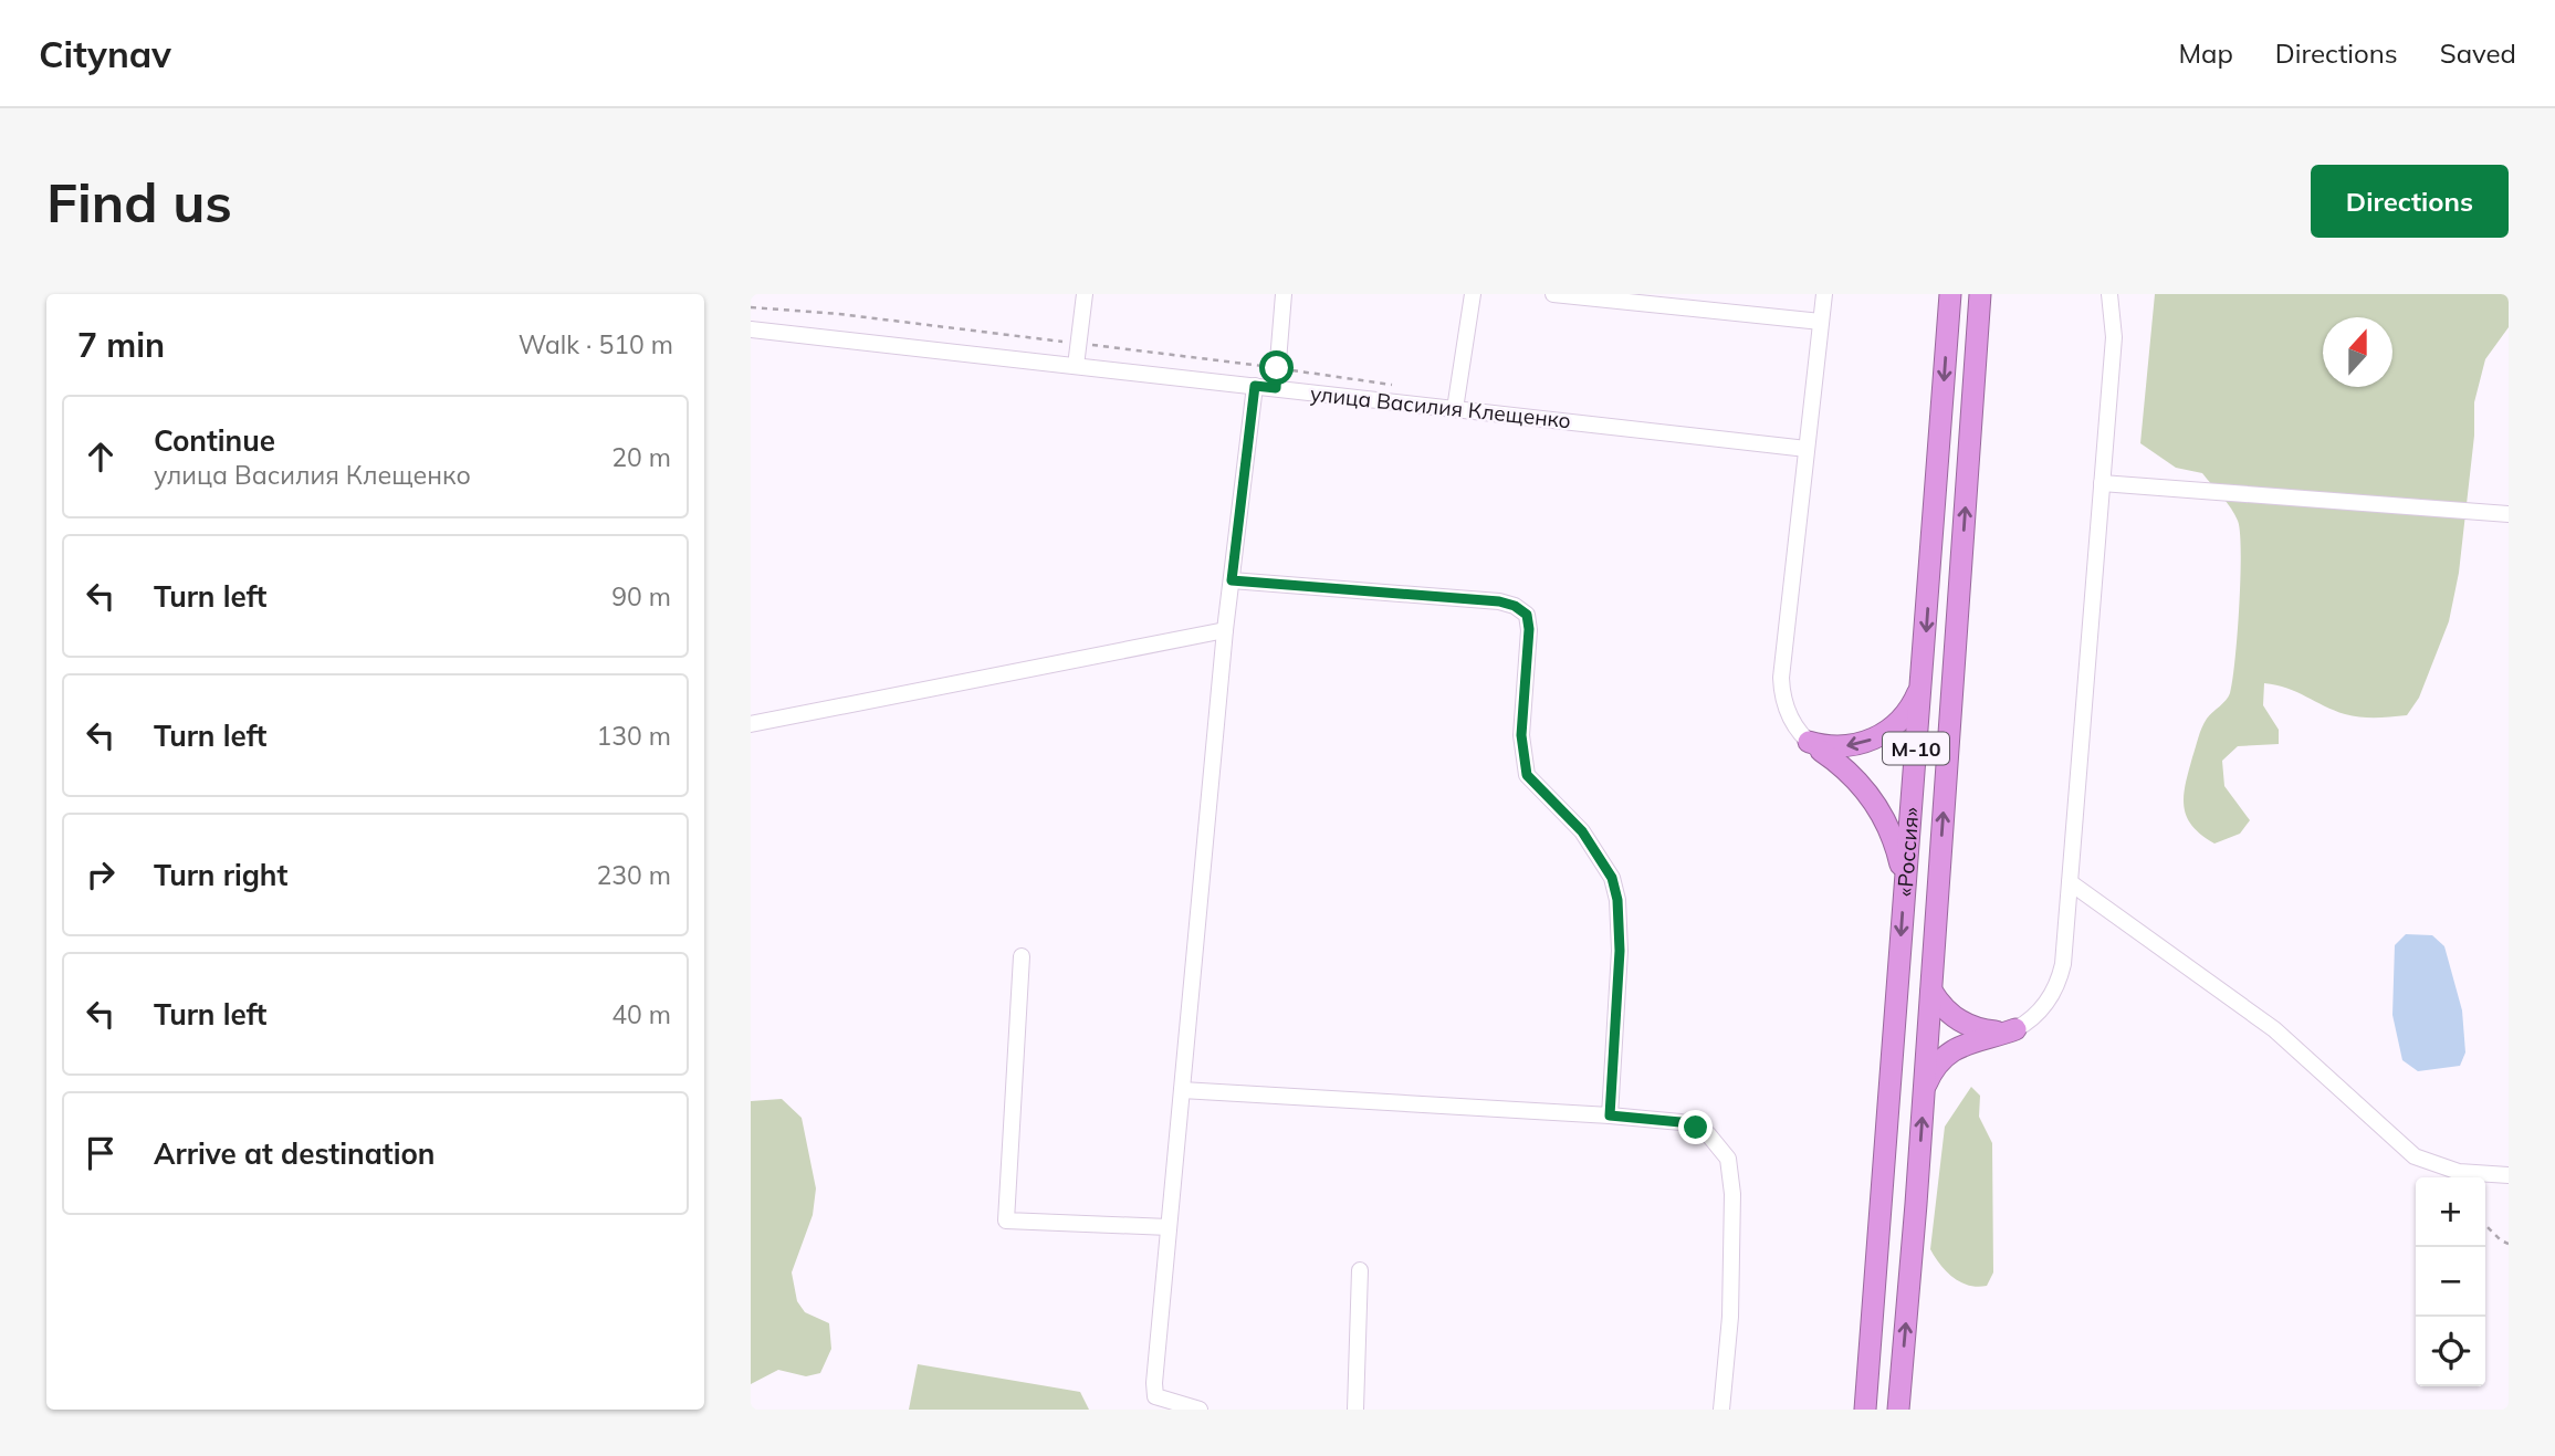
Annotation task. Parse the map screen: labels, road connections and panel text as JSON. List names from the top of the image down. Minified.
{"streets":{"highway":["М-10","«Россия»"],"street":["улица Василия Клещенко"]},"north":"top","page":{"header":"Citynav","nav":["Map","Directions","Saved"],"buttons":"Directions","title":"Find us","heading":["7 min","Walk · 510 m"],"list":[["Continue","улица Василия Клещенко","20 m"],["Turn left","90 m"],["Turn left","130 m"],["Turn right","230 m"],["Turn left","40 m"],"Arrive at destination"],"map_buttons":["+","−"]}}
